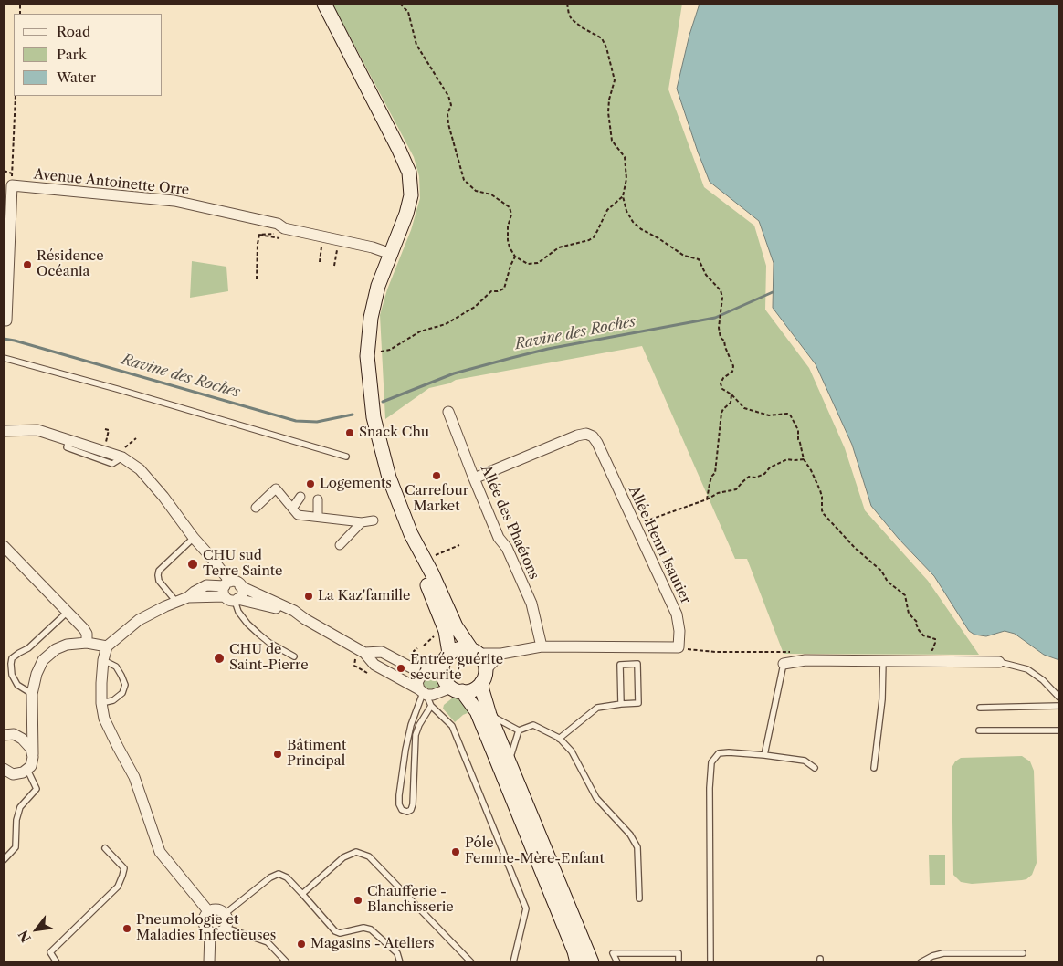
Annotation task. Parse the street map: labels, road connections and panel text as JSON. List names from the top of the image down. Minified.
{"streets":{"street":["Avenue Antoinette Orre","Allée des Phaétons","Allée Henri Isautier"]},"crossings":[["Allée des Phaétons","Allée Henri Isautier"]],"water":["Ravine des Roches"],"places":["Résidence Océania","Snack Chu","Carrefour Market","Logements","CHU sud Terre Sainte","La Kaz'famille","CHU de Saint-Pierre","Entrée guérite sécurité","Bâtiment Principal","Pôle Femme-Mère-Enfant","Chaufferie - Blanchisserie","Pneumologie et Maladies Infectieuses","Magasins - Ateliers"],"legend":["Road","Park","Water"],"north":"bottom left"}
